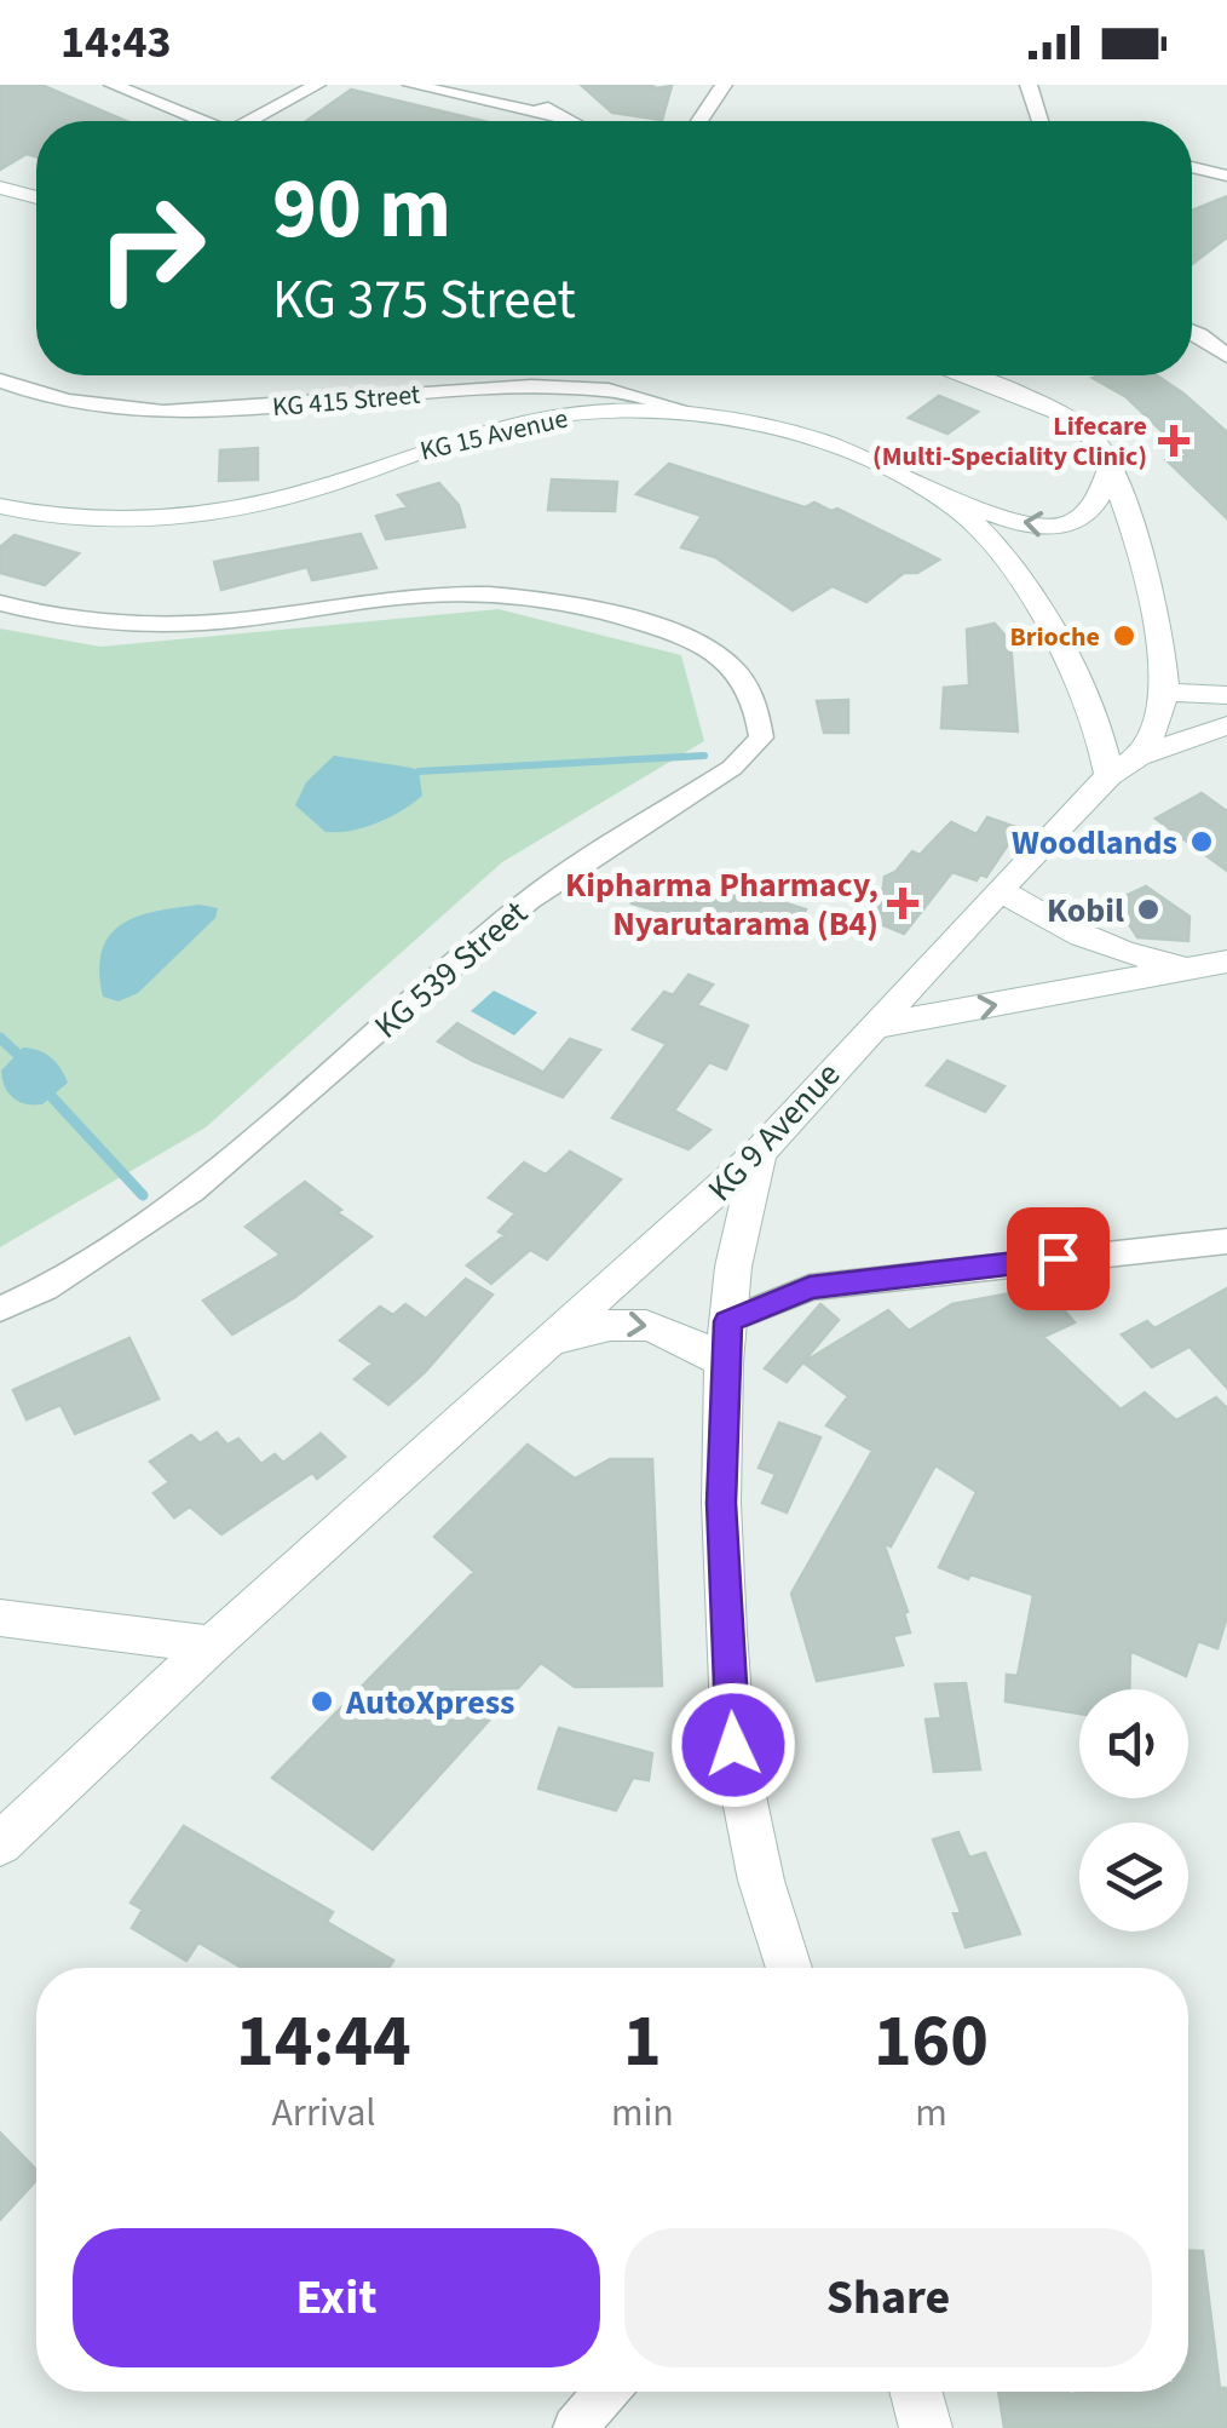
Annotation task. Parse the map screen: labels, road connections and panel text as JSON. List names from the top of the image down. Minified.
{"streets":{"main road":["KG 15 Avenue","KG 9 Avenue"],"street":["KG 415 Street","KG 539 Street"]},"crossings":[["KG 415 Street","KG 15 Avenue"],["KG 15 Avenue","KG 9 Avenue"]],"places":{"health":["Lifecare (Multi-Speciality Clinic)","Kipharma Pharmacy, Nyarutarama (B4)"],"other":["Brioche","Woodlands","Kobil","AutoXpress"]},"page":{"status":"14:43","turn":["90 m","KG 375 Street"],"eta":["14:44","Arrival","1","min","160","m"],"buttons":["Exit","Share"]}}
